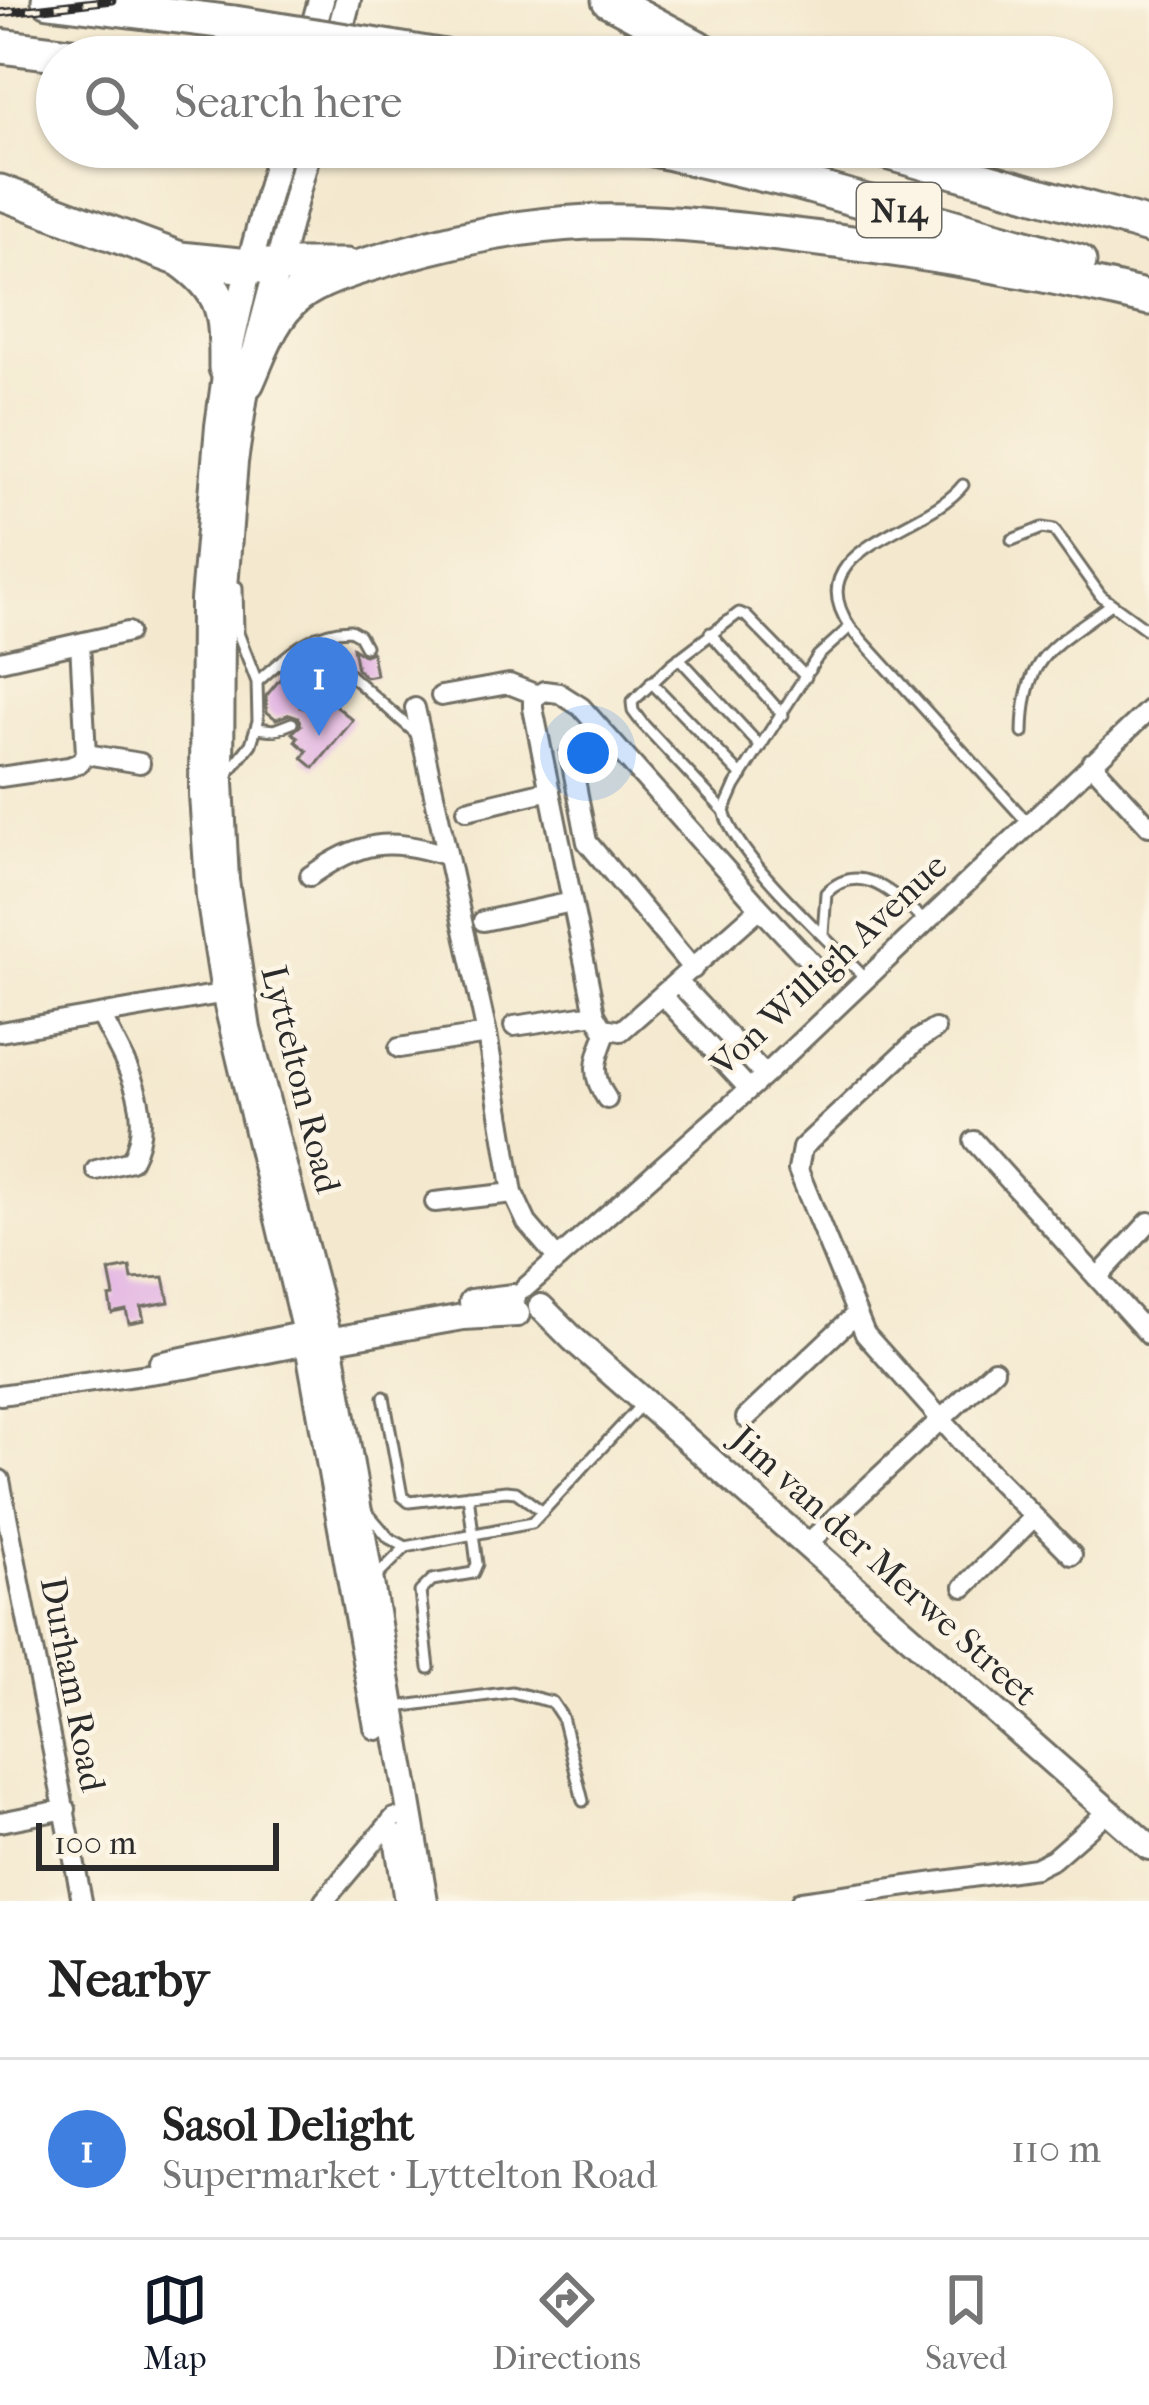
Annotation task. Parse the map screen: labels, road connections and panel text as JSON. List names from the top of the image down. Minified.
{"streets":{"highway":["N14"],"main road":["Lyttelton Road","Jim van der Merwe Street"],"street":["Von Willigh Avenue","Durham Road"]},"crossings":[["Von Willigh Avenue","Jim van der Merwe Street"]],"scale_bar":"100 m","page":{"search":"Search here","pins":"1","scale":"100 m","heading":"Nearby","list":[{"mark":"1","name":"Sasol Delight","note":"Supermarket · Lyttelton Road","value":"110 m"}],"nav":["Map","Directions","Saved"]}}
